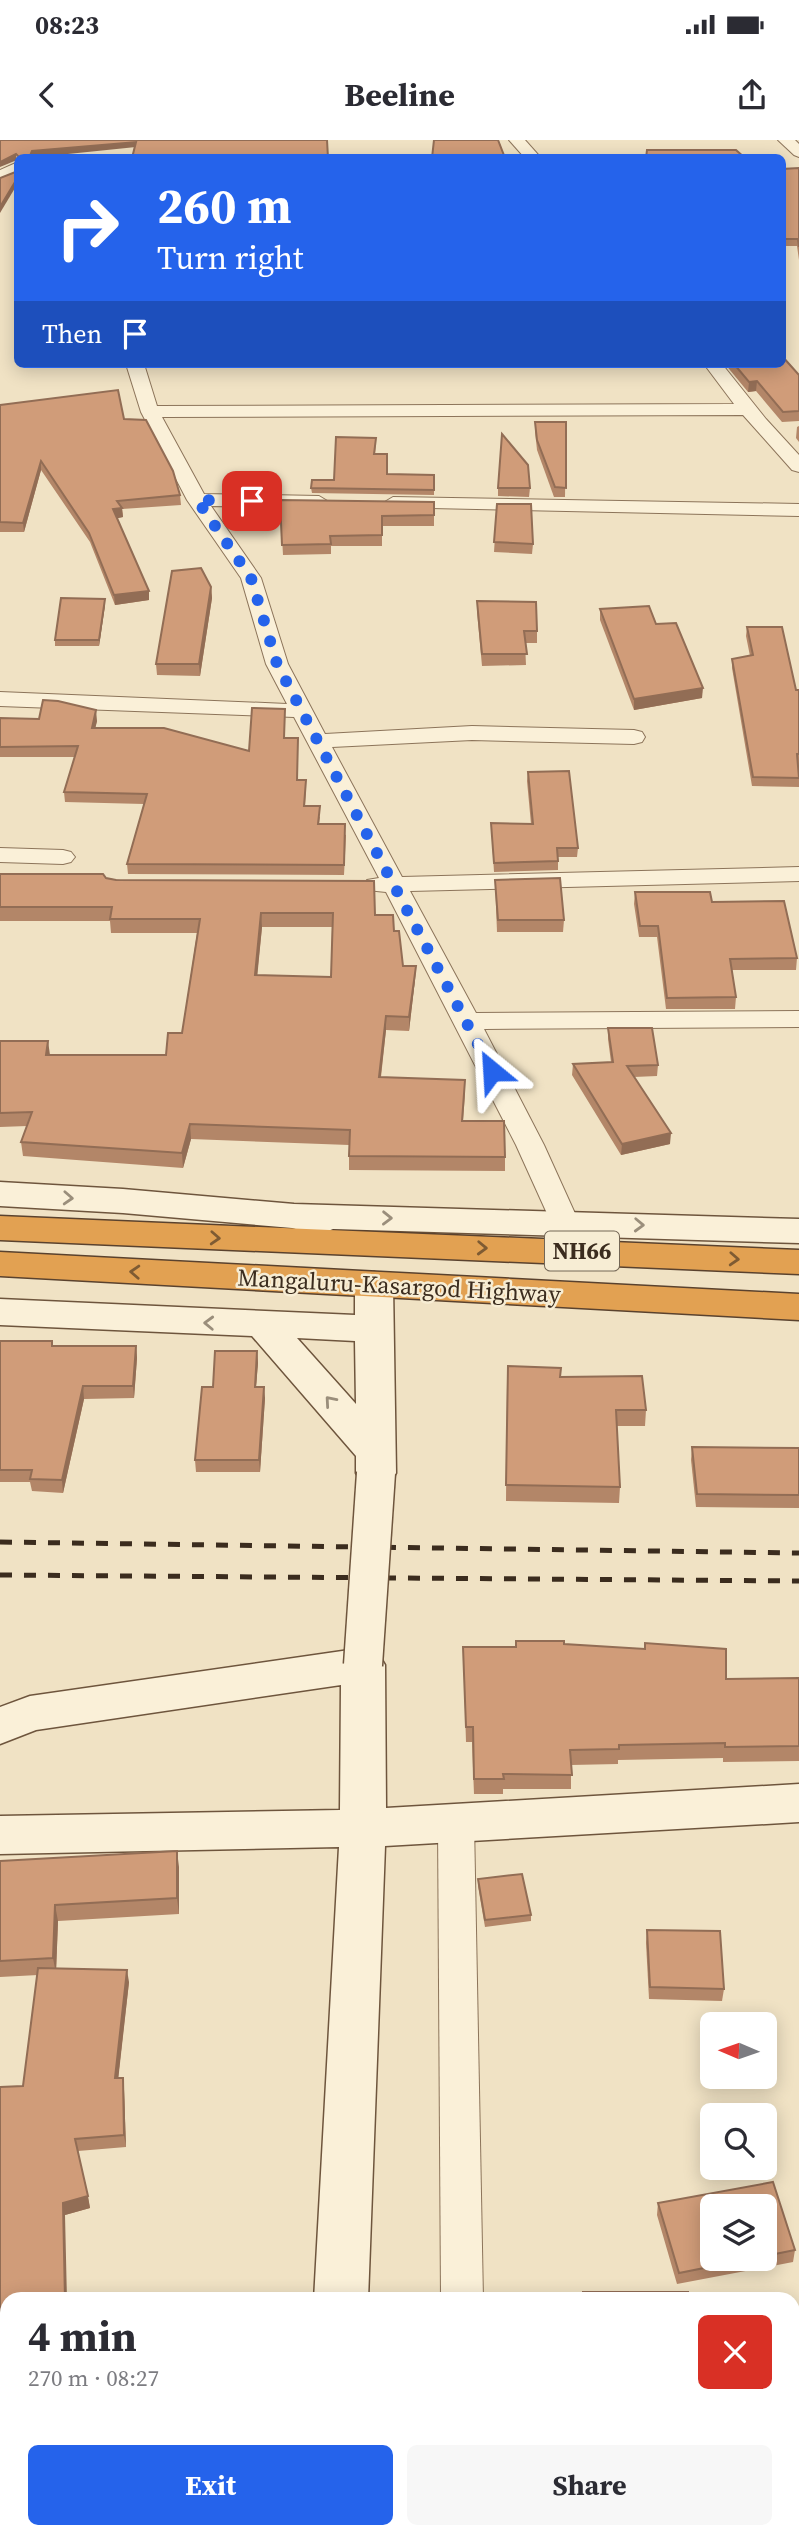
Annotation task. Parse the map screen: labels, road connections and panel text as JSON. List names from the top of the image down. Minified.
{"streets":{"highway":["NH66","Mangaluru-Kasargod Highway"]},"north":"left","page":{"status":"08:23","header":"Beeline","turn":["260 m","Turn right"],"then":"Then","heading":["4 min","270 m · 08:27"],"buttons":["Exit","Share"]}}
